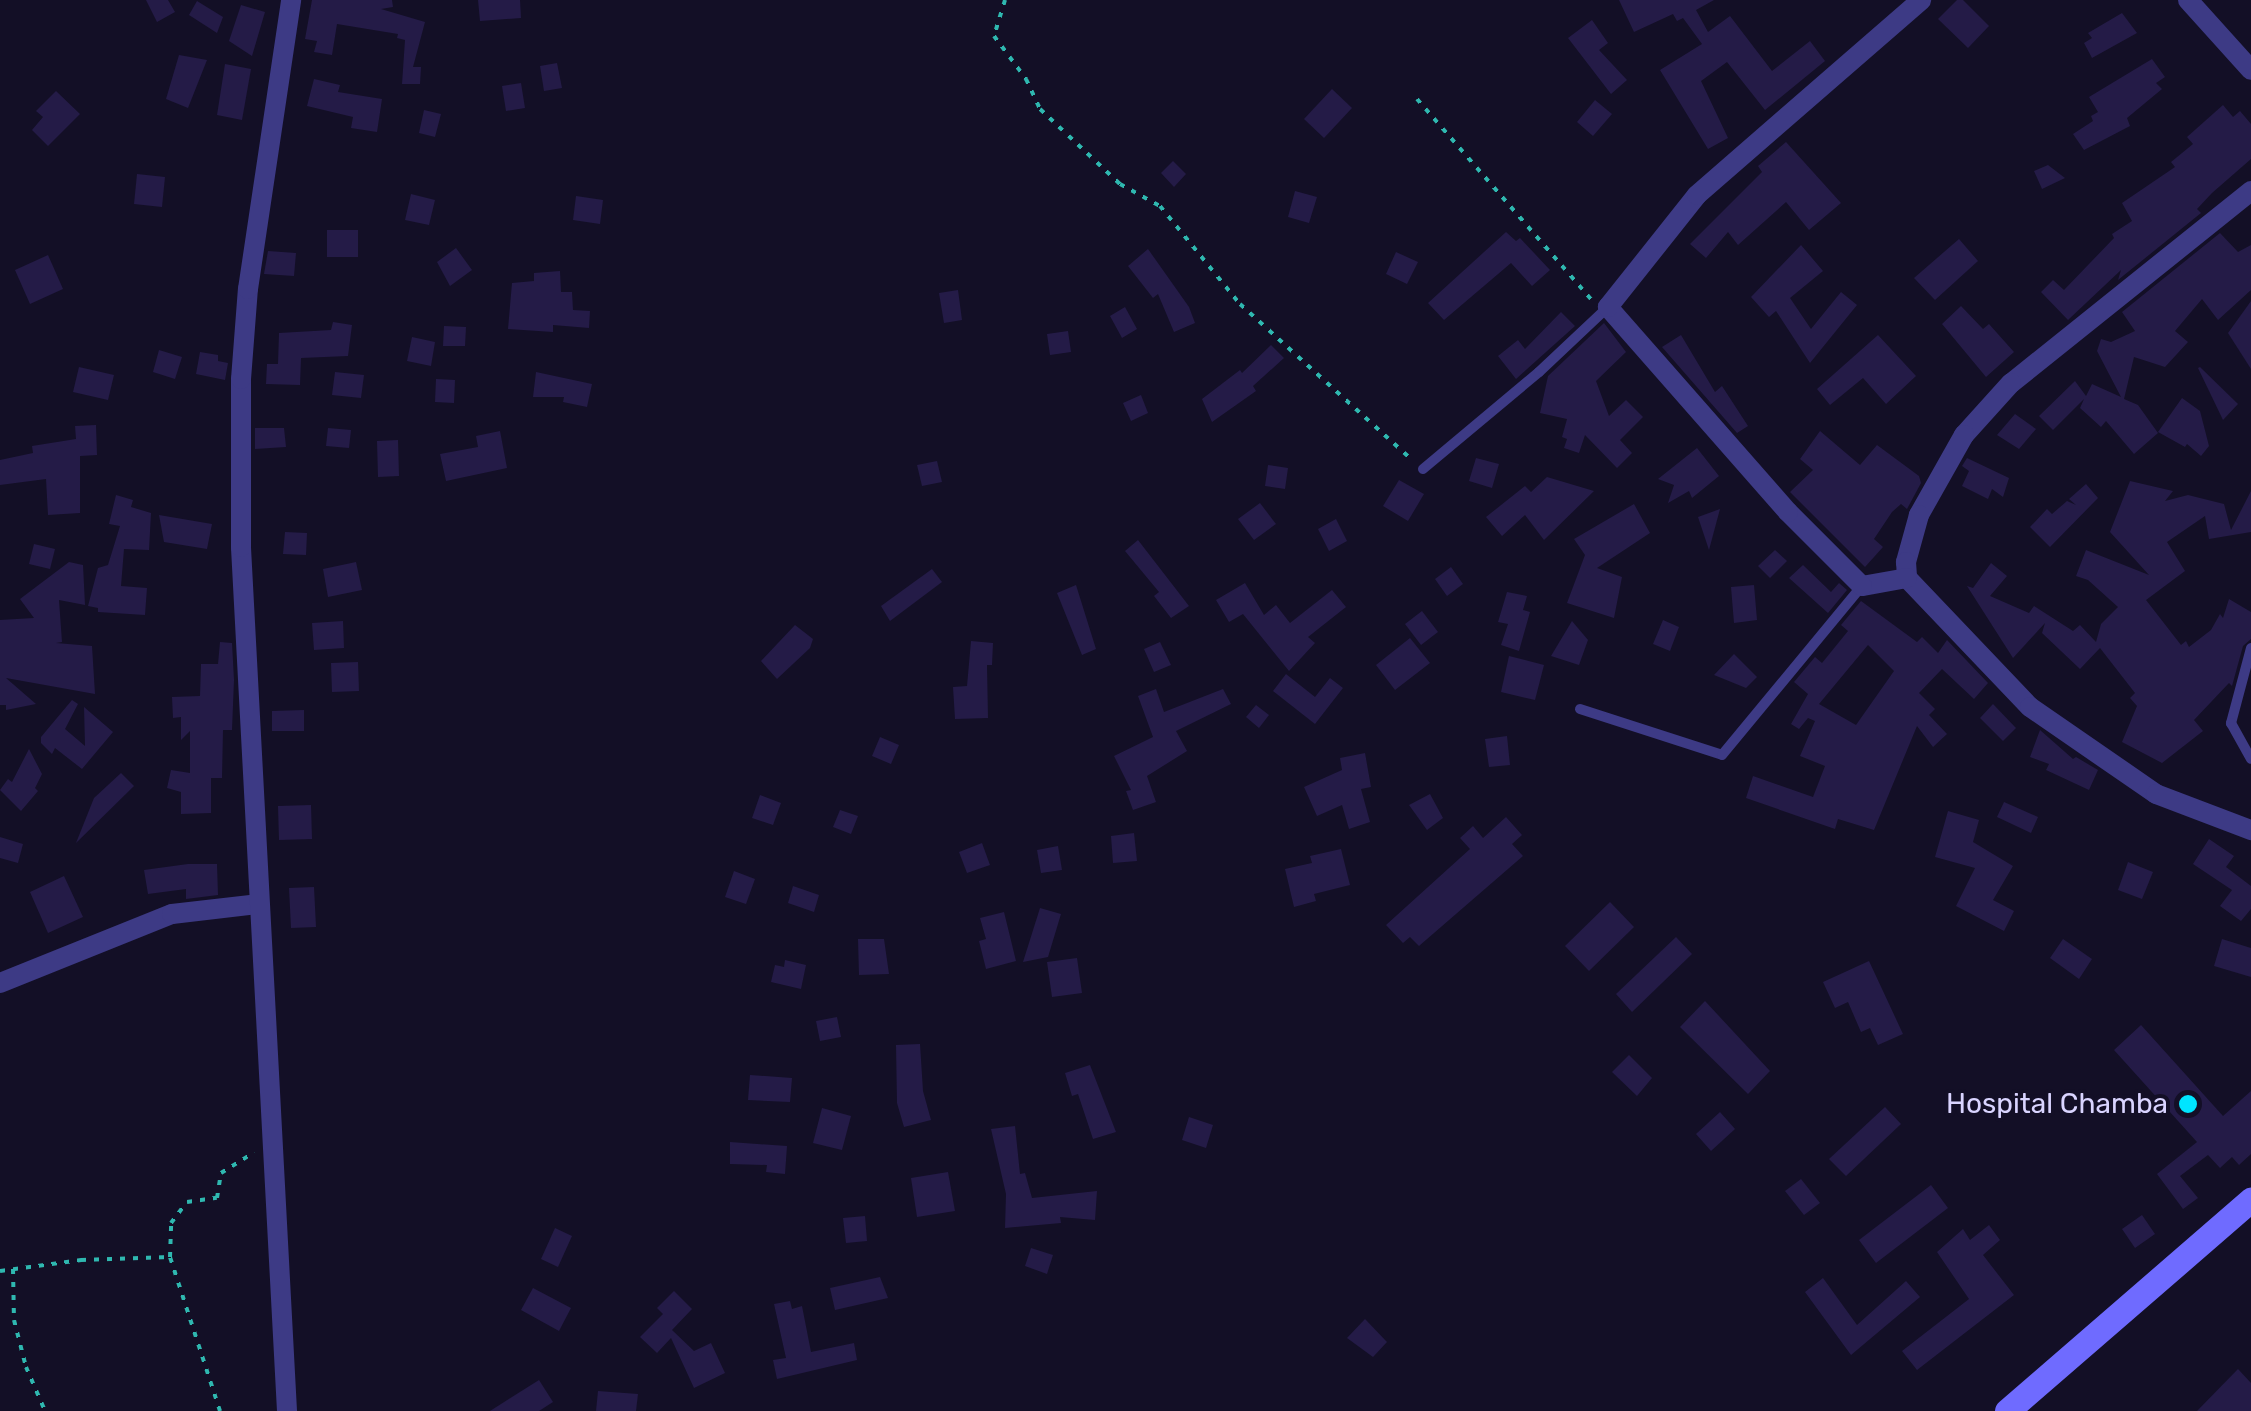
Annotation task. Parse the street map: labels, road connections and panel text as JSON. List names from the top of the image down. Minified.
{"places":["Hospital Chamba"]}
